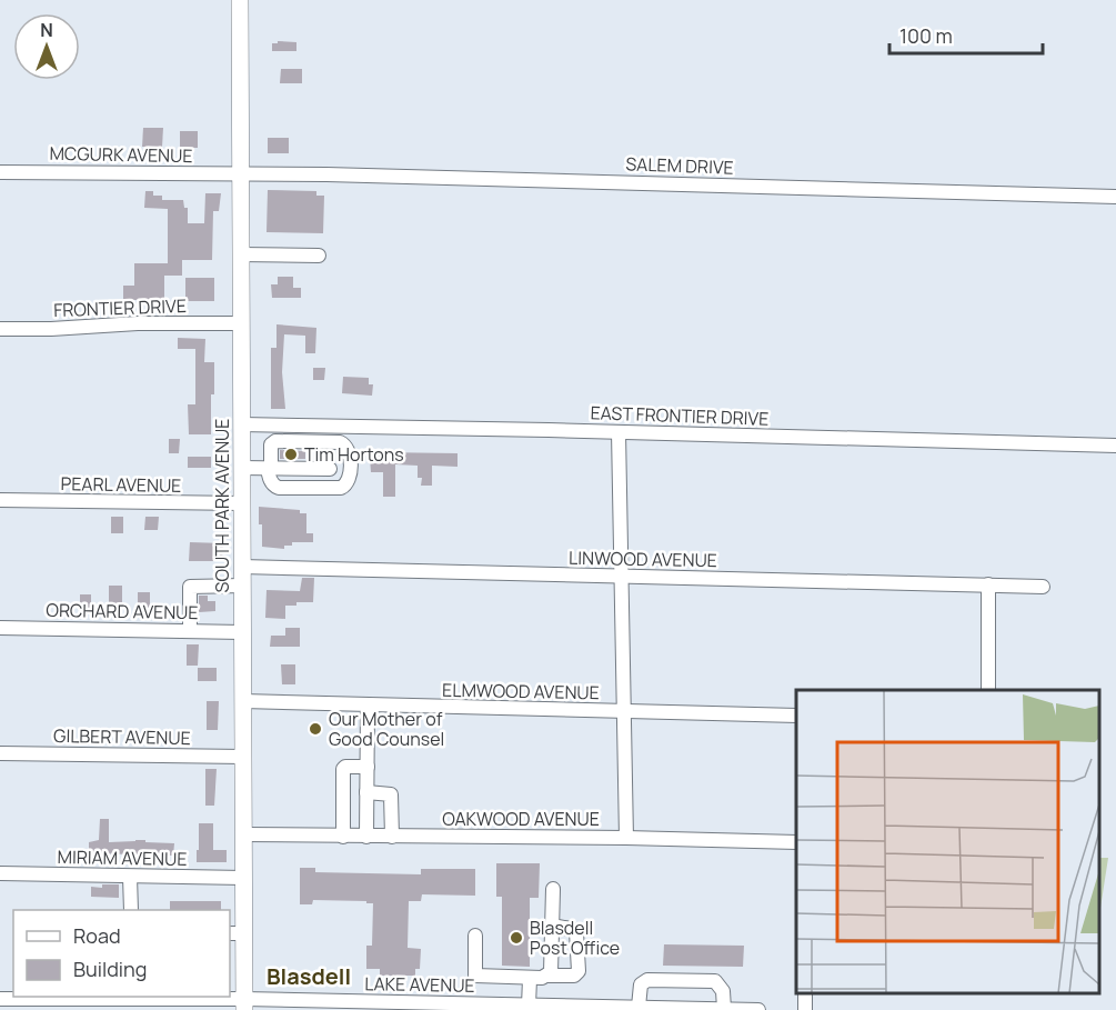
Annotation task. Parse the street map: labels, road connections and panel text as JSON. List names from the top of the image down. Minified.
{"streets":{"main road":["SOUTH PARK AVENUE"],"street":["MCGURK AVENUE","SALEM DRIVE","FRONTIER DRIVE","EAST FRONTIER DRIVE","PEARL AVENUE","LINWOOD AVENUE","ORCHARD AVENUE","ELMWOOD AVENUE","GILBERT AVENUE","OAKWOOD AVENUE","MIRIAM AVENUE","LAKE AVENUE"]},"crossings":[["MCGURK AVENUE","SALEM DRIVE"],["MCGURK AVENUE","SOUTH PARK AVENUE"],["SALEM DRIVE","SOUTH PARK AVENUE"],["FRONTIER DRIVE","SOUTH PARK AVENUE"],["EAST FRONTIER DRIVE","SOUTH PARK AVENUE"],["PEARL AVENUE","SOUTH PARK AVENUE"],["SOUTH PARK AVENUE","LINWOOD AVENUE"],["SOUTH PARK AVENUE","ORCHARD AVENUE"],["SOUTH PARK AVENUE","ELMWOOD AVENUE"],["SOUTH PARK AVENUE","GILBERT AVENUE"],["SOUTH PARK AVENUE","OAKWOOD AVENUE"],["SOUTH PARK AVENUE","MIRIAM AVENUE"],["SOUTH PARK AVENUE","LAKE AVENUE"]],"districts":["Blasdell"],"places":["Tim Hortons","Our Mother of Good Counsel","Blasdell Post Office"],"legend":["Road","Building"],"scale_bar":"100 m","north":"top"}
